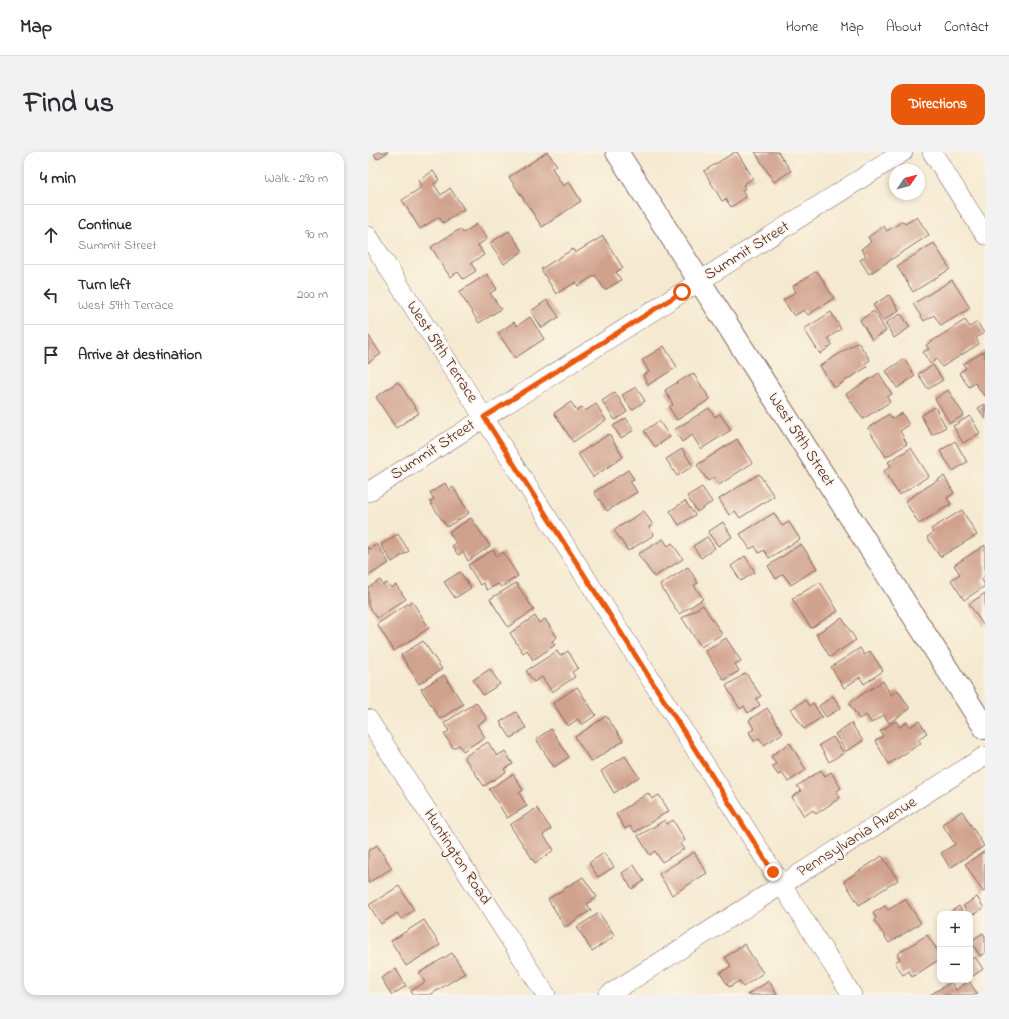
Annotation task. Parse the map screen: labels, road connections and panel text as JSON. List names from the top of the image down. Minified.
{"streets":{"street":["Summit Street","West 59th Terrace","West 59th Street","Pennsylvania Avenue","Huntington Road"]},"crossings":[["Summit Street","West 59th Terrace"],["Summit Street","West 59th Street"],["West 59th Terrace","Pennsylvania Avenue"]],"north":"top right","page":{"header":"Map","nav":["Home","Map","About","Contact"],"title":"Find us","buttons":"Directions","heading":["4 min","Walk · 290 m"],"list":[["Continue","Summit Street","90 m"],["Turn left","West 59th Terrace","200 m"],"Arrive at destination"],"map_buttons":["+","−"]}}
